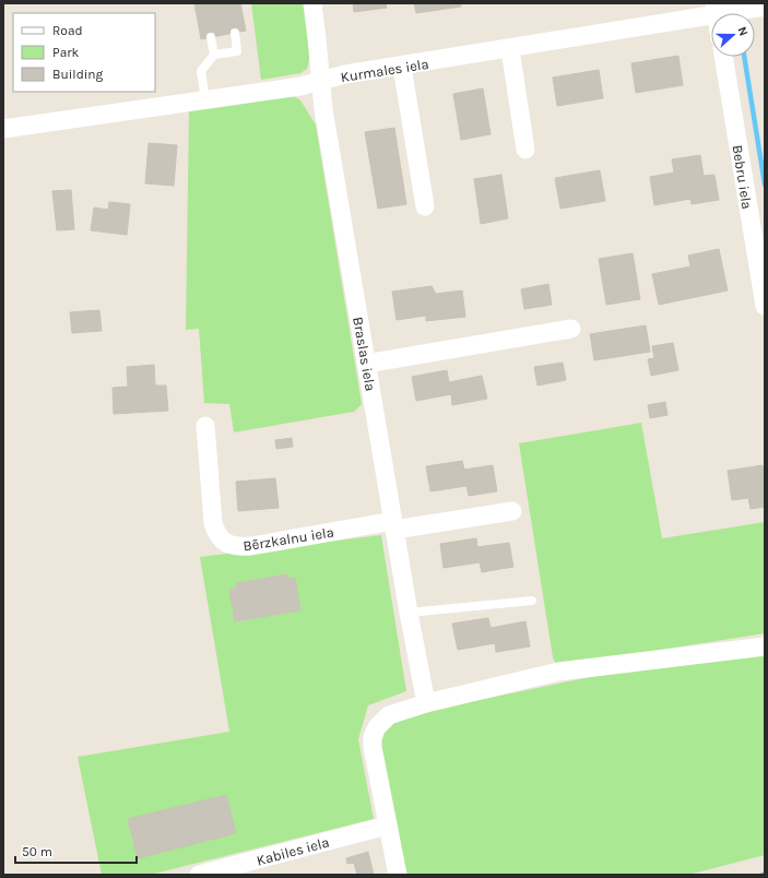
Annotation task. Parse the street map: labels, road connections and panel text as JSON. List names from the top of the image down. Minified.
{"streets":{"street":["Kurmales iela","Bebru iela","Braslas iela","Bērzkalnu iela","Kabiles iela"]},"crossings":[["Kurmales iela","Braslas iela"],["Braslas iela","Bērzkalnu iela"]],"legend":["Road","Park","Building"],"scale_bar":"50 m","north":"right"}
